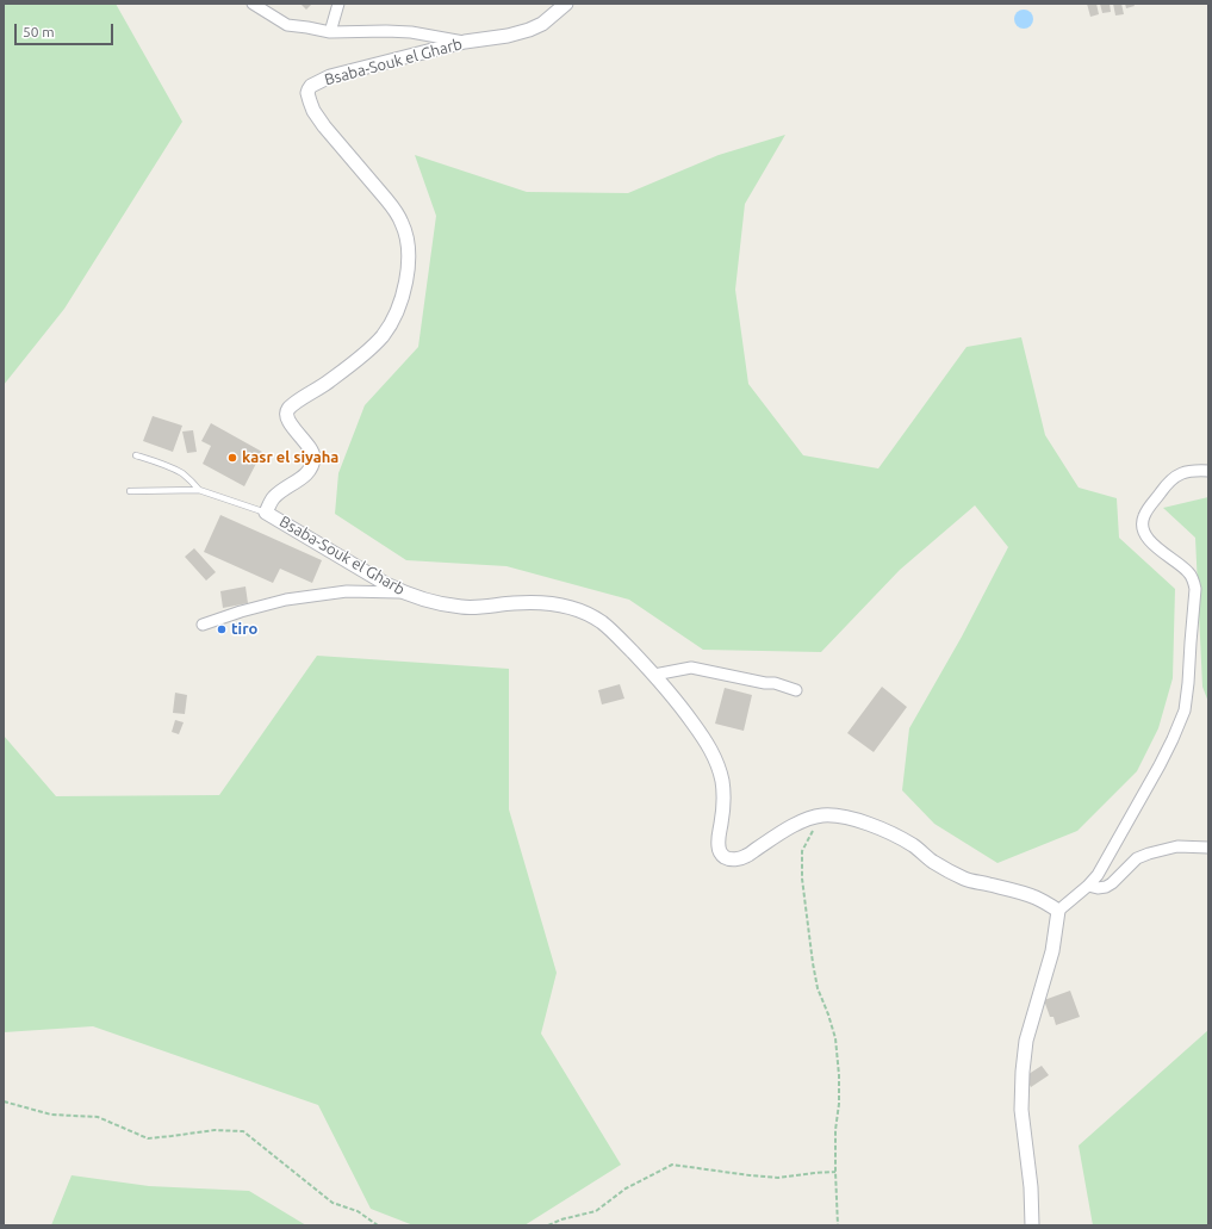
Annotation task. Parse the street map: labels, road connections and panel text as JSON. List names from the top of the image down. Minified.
{"streets":{"street":["Bsaba-Souk el Gharb"]},"places":["kasr el siyaha","tiro"],"scale_bar":"50 m"}
